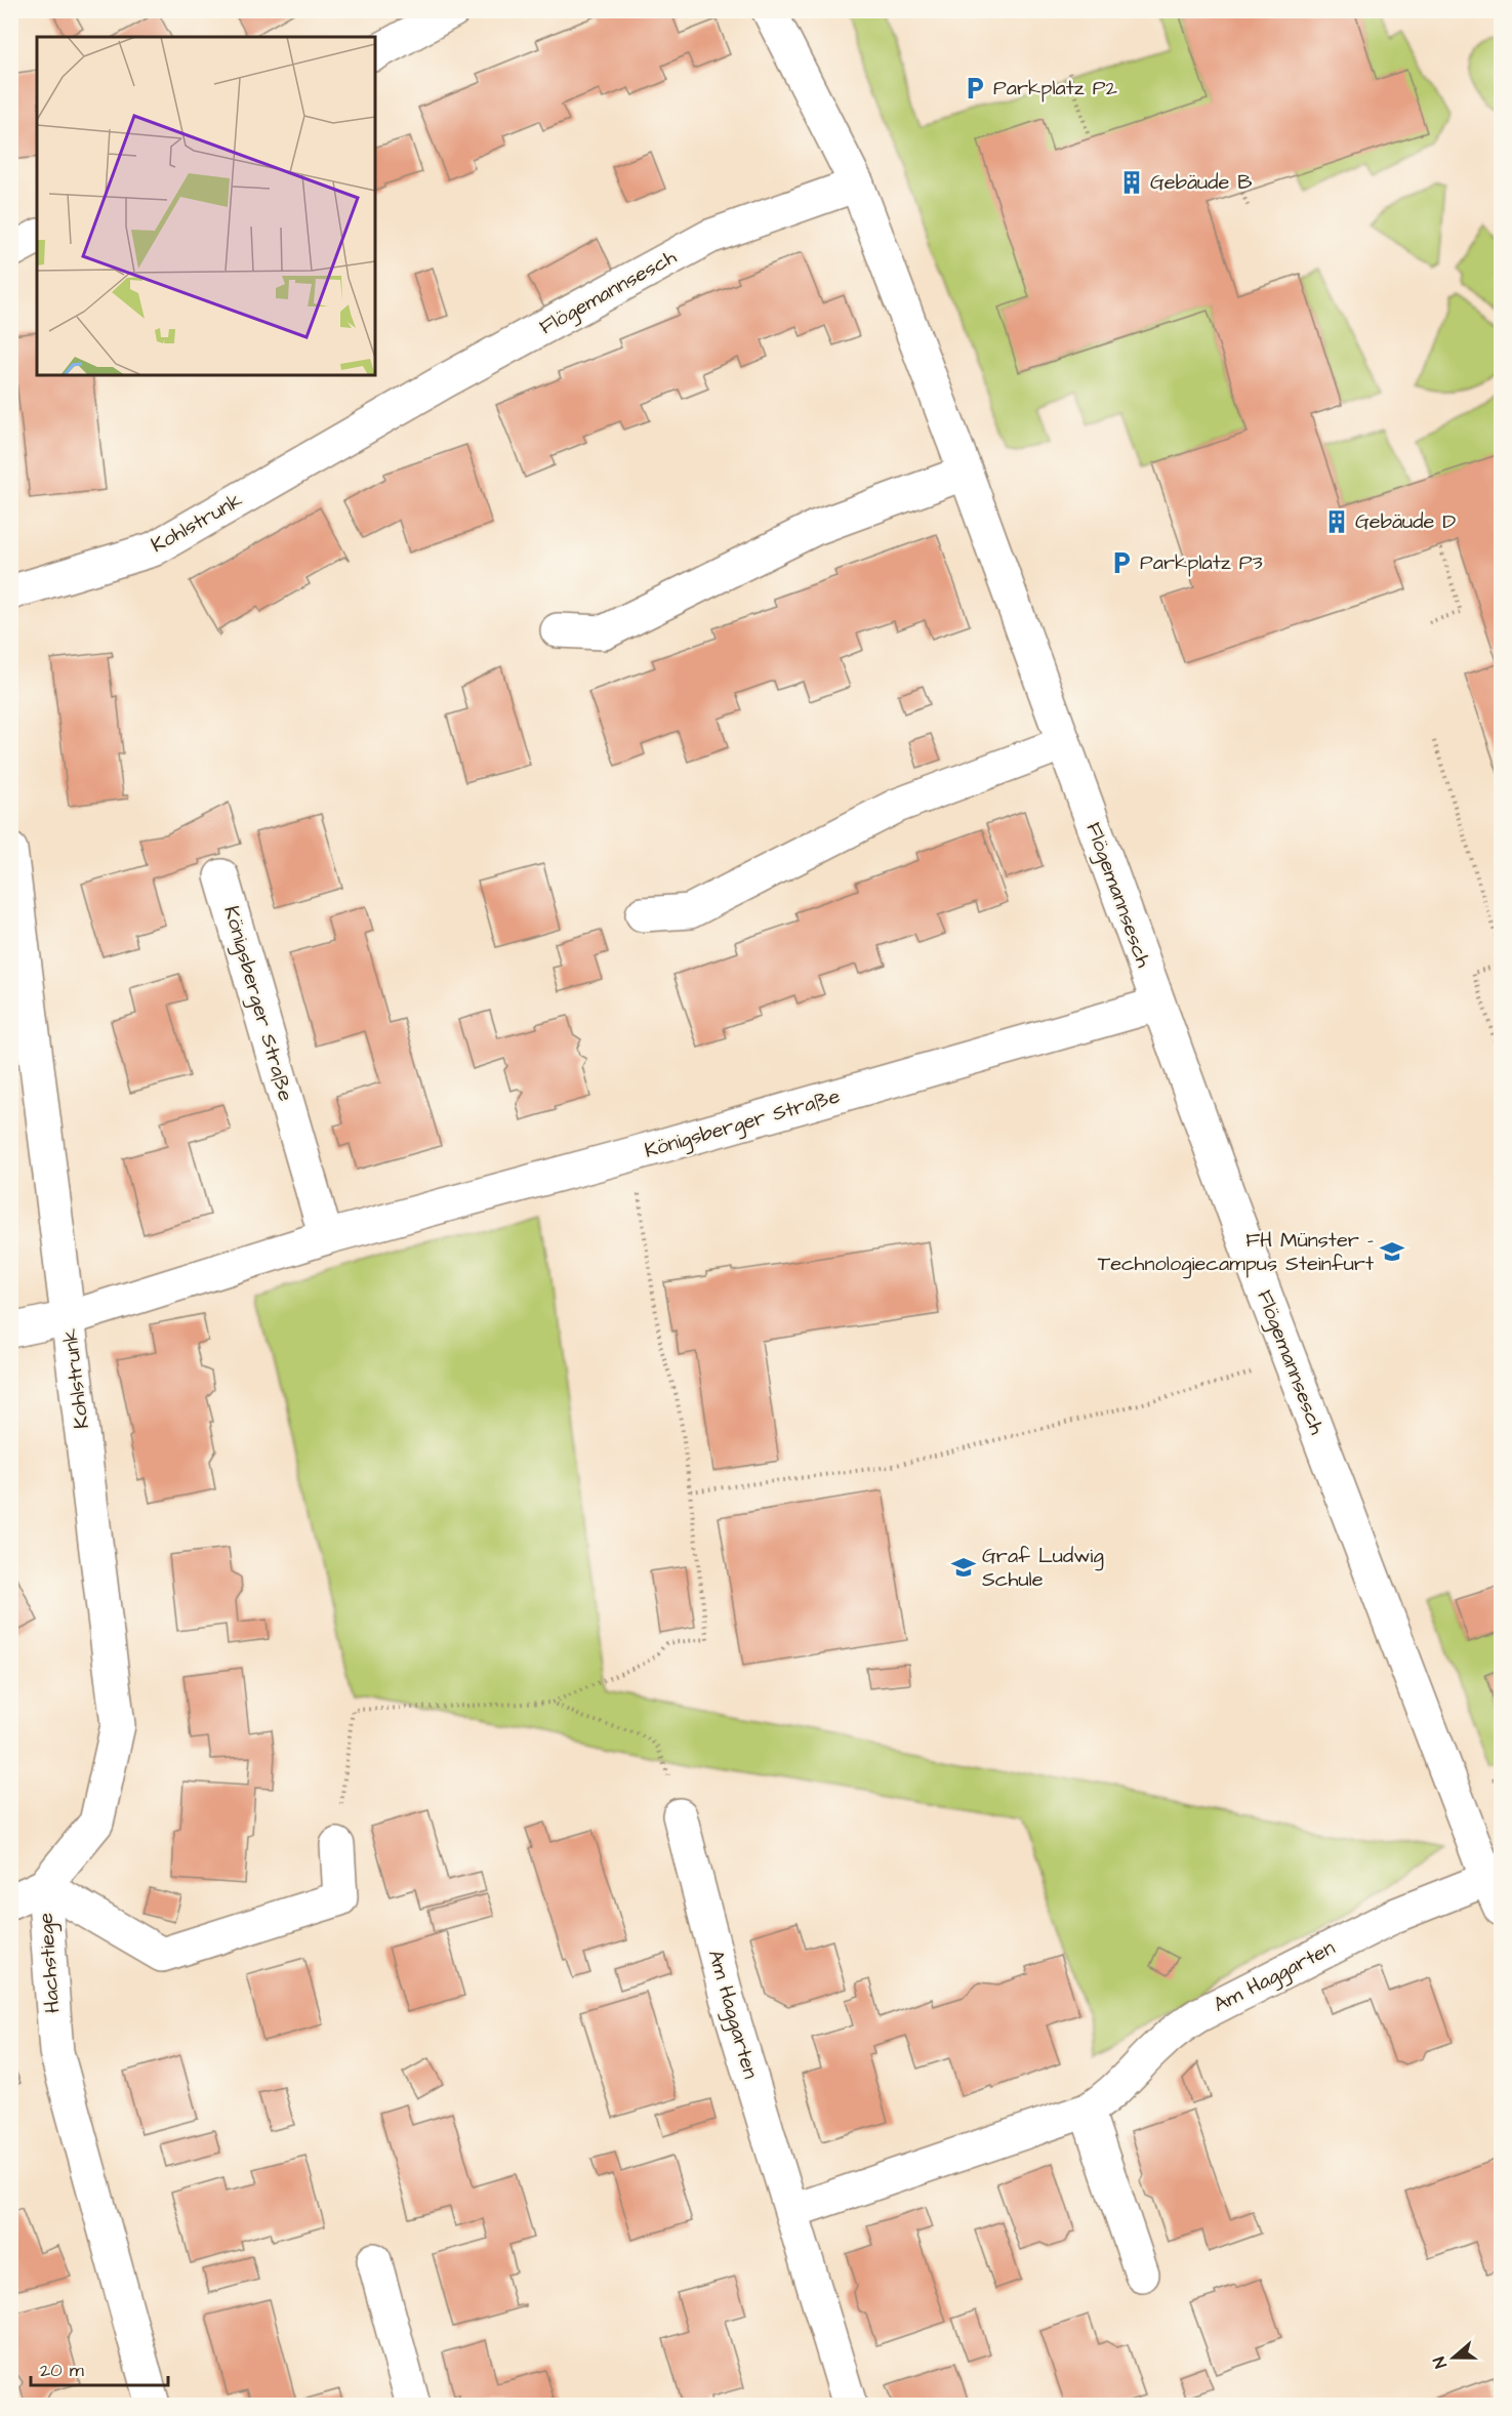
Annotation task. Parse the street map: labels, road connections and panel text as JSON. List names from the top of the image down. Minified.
{"streets":{"street":["Flögemannsesch","Kohlstrunk","Königsberger Straße","Hachstiege","Am Haggarten"]},"crossings":[["Flögemannsesch","Kohlstrunk"],["Flögemannsesch","Königsberger Straße"],["Flögemannsesch","Am Haggarten"],["Kohlstrunk","Königsberger Straße"],["Kohlstrunk","Hachstiege"]],"places":{"parking":["Parkplatz P2","Parkplatz P3"],"building":["Gebäude B","Gebäude D"],"school or university":["FH Münster – Technologiecampus Steinfurt","Graf Ludwig Schule"]},"scale_bar":"20 m","north":"left"}
